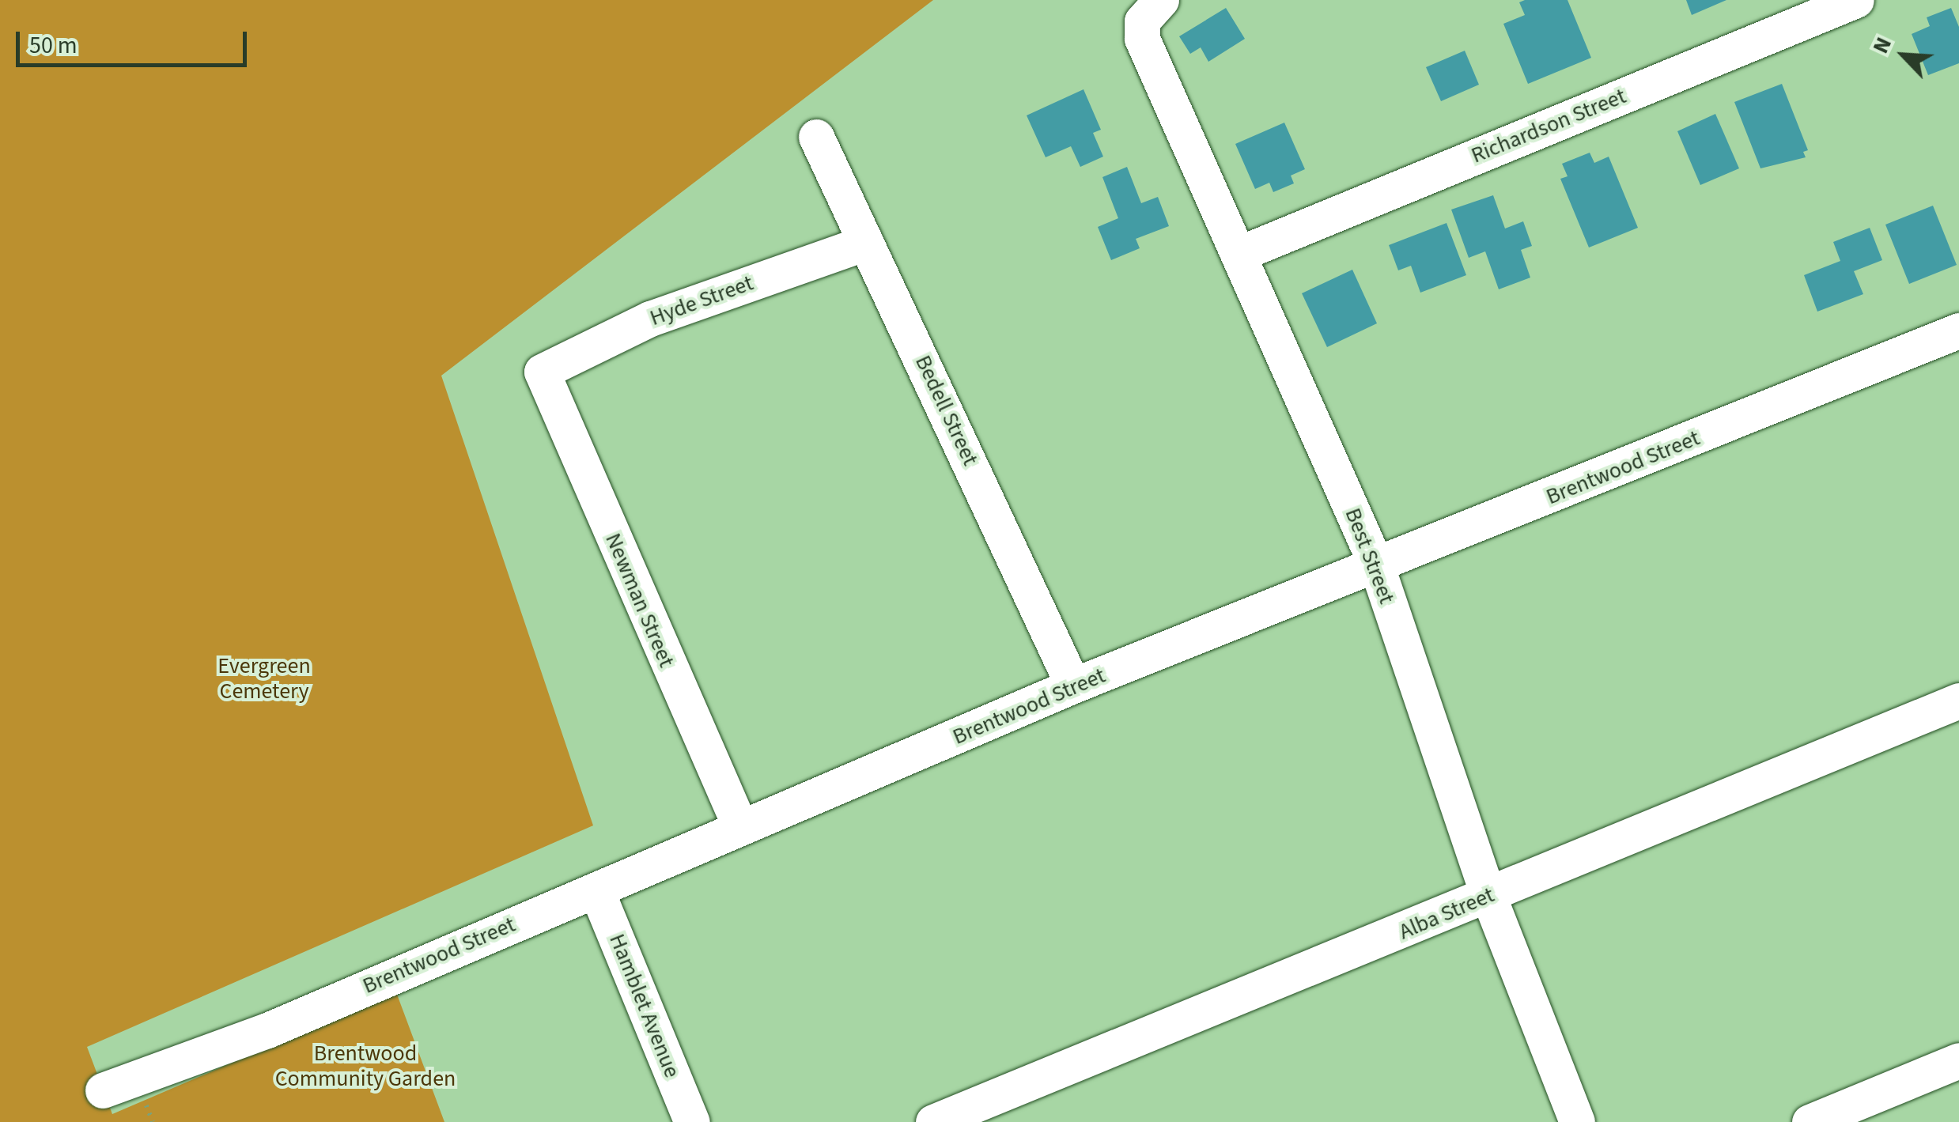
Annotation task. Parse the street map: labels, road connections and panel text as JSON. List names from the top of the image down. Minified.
{"streets":{"street":["Richardson Street","Hyde Street","Bedell Street","Brentwood Street","Best Street","Newman Street","Alba Street","Hamblet Avenue"]},"crossings":[["Richardson Street","Best Street"],["Hyde Street","Bedell Street"],["Hyde Street","Newman Street"],["Bedell Street","Brentwood Street"],["Brentwood Street","Best Street"],["Brentwood Street","Newman Street"],["Brentwood Street","Hamblet Avenue"],["Best Street","Alba Street"]],"parks":["Evergreen Cemetery","Brentwood Community Garden"],"scale_bar":"50 m","north":"top left"}
